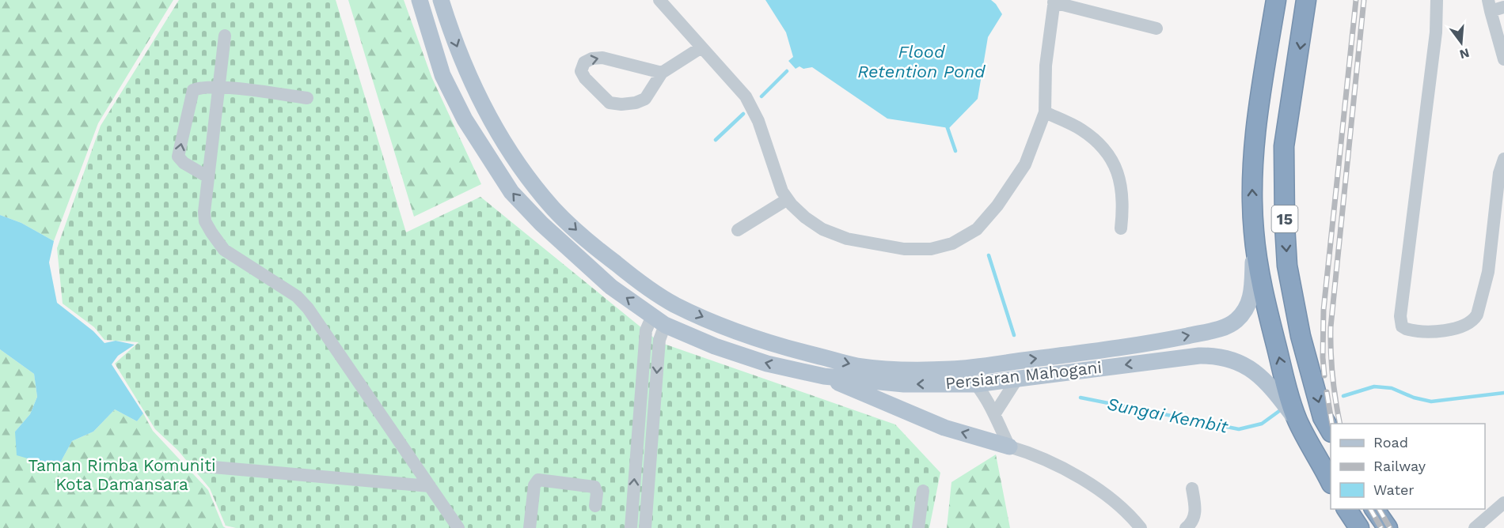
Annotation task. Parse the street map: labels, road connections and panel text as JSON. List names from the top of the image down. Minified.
{"streets":{"highway":["15"],"main road":["Persiaran Mahogani"]},"crossings":[["15","Persiaran Mahogani"]],"water":["Flood Retention Pond","Sungai Kembit"],"parks":["Taman Rimba Komuniti Kota Damansara"],"legend":["Road","Railway","Water"],"north":"bottom"}
